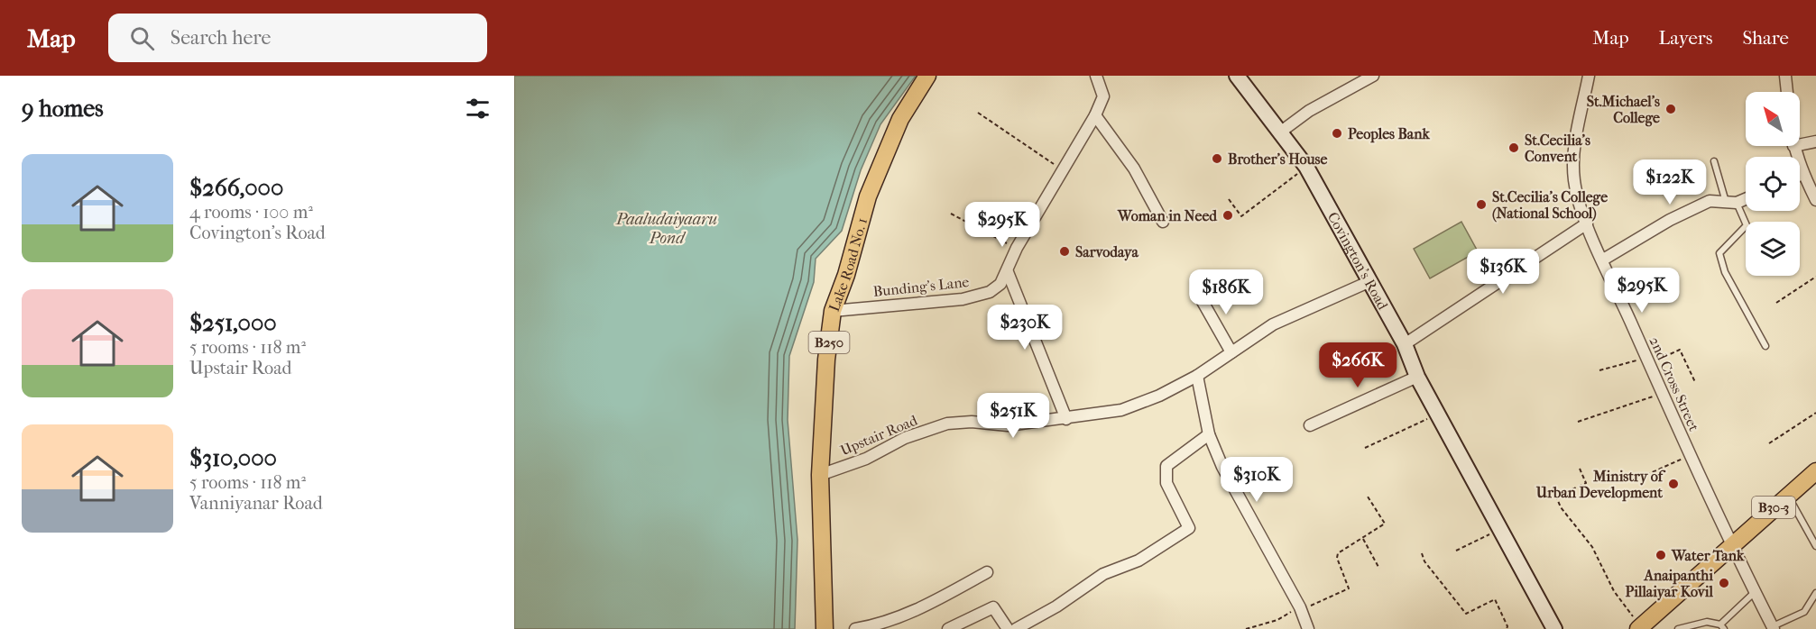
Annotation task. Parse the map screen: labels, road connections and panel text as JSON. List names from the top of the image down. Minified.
{"streets":{"main road":["Covington's Road","Lake Road No. 1","B250","B30-3"],"street":["Bunding's Lane","2nd Cross Street","Upstair Road"]},"crossings":[["Covington's Road","Upstair Road"],["Lake Road No. 1","Bunding's Lane"],["Lake Road No. 1","Upstair Road"],["2nd Cross Street","B30-3"]],"water":["Paaludaiyaaru Pond"],"places":["St.Michael's College","Peoples Bank","St.Cecilia's Convent","Brother's House","St.Cecilia's College (National School)","Woman in Need","Sarvodaya","Ministry of Urban Development","Water Tank","Anaipanthi Pillaiyar Kovil"],"north":"top left","page":{"header":"Map","search":"Search here","nav":["Map","Layers","Share"],"heading":"9 homes","list":[{"name":"$266,000","note":"4 rooms · 100 m² · Covington's Road"},{"name":"$251,000","note":"5 rooms · 118 m² · Upstair Road"},{"name":"$310,000","note":"5 rooms · 118 m² · Vanniyanar Road"}],"price":["$122K","$295K","$136K","$295K","$186K","$230K","$266K","$251K","$310K"]}}
